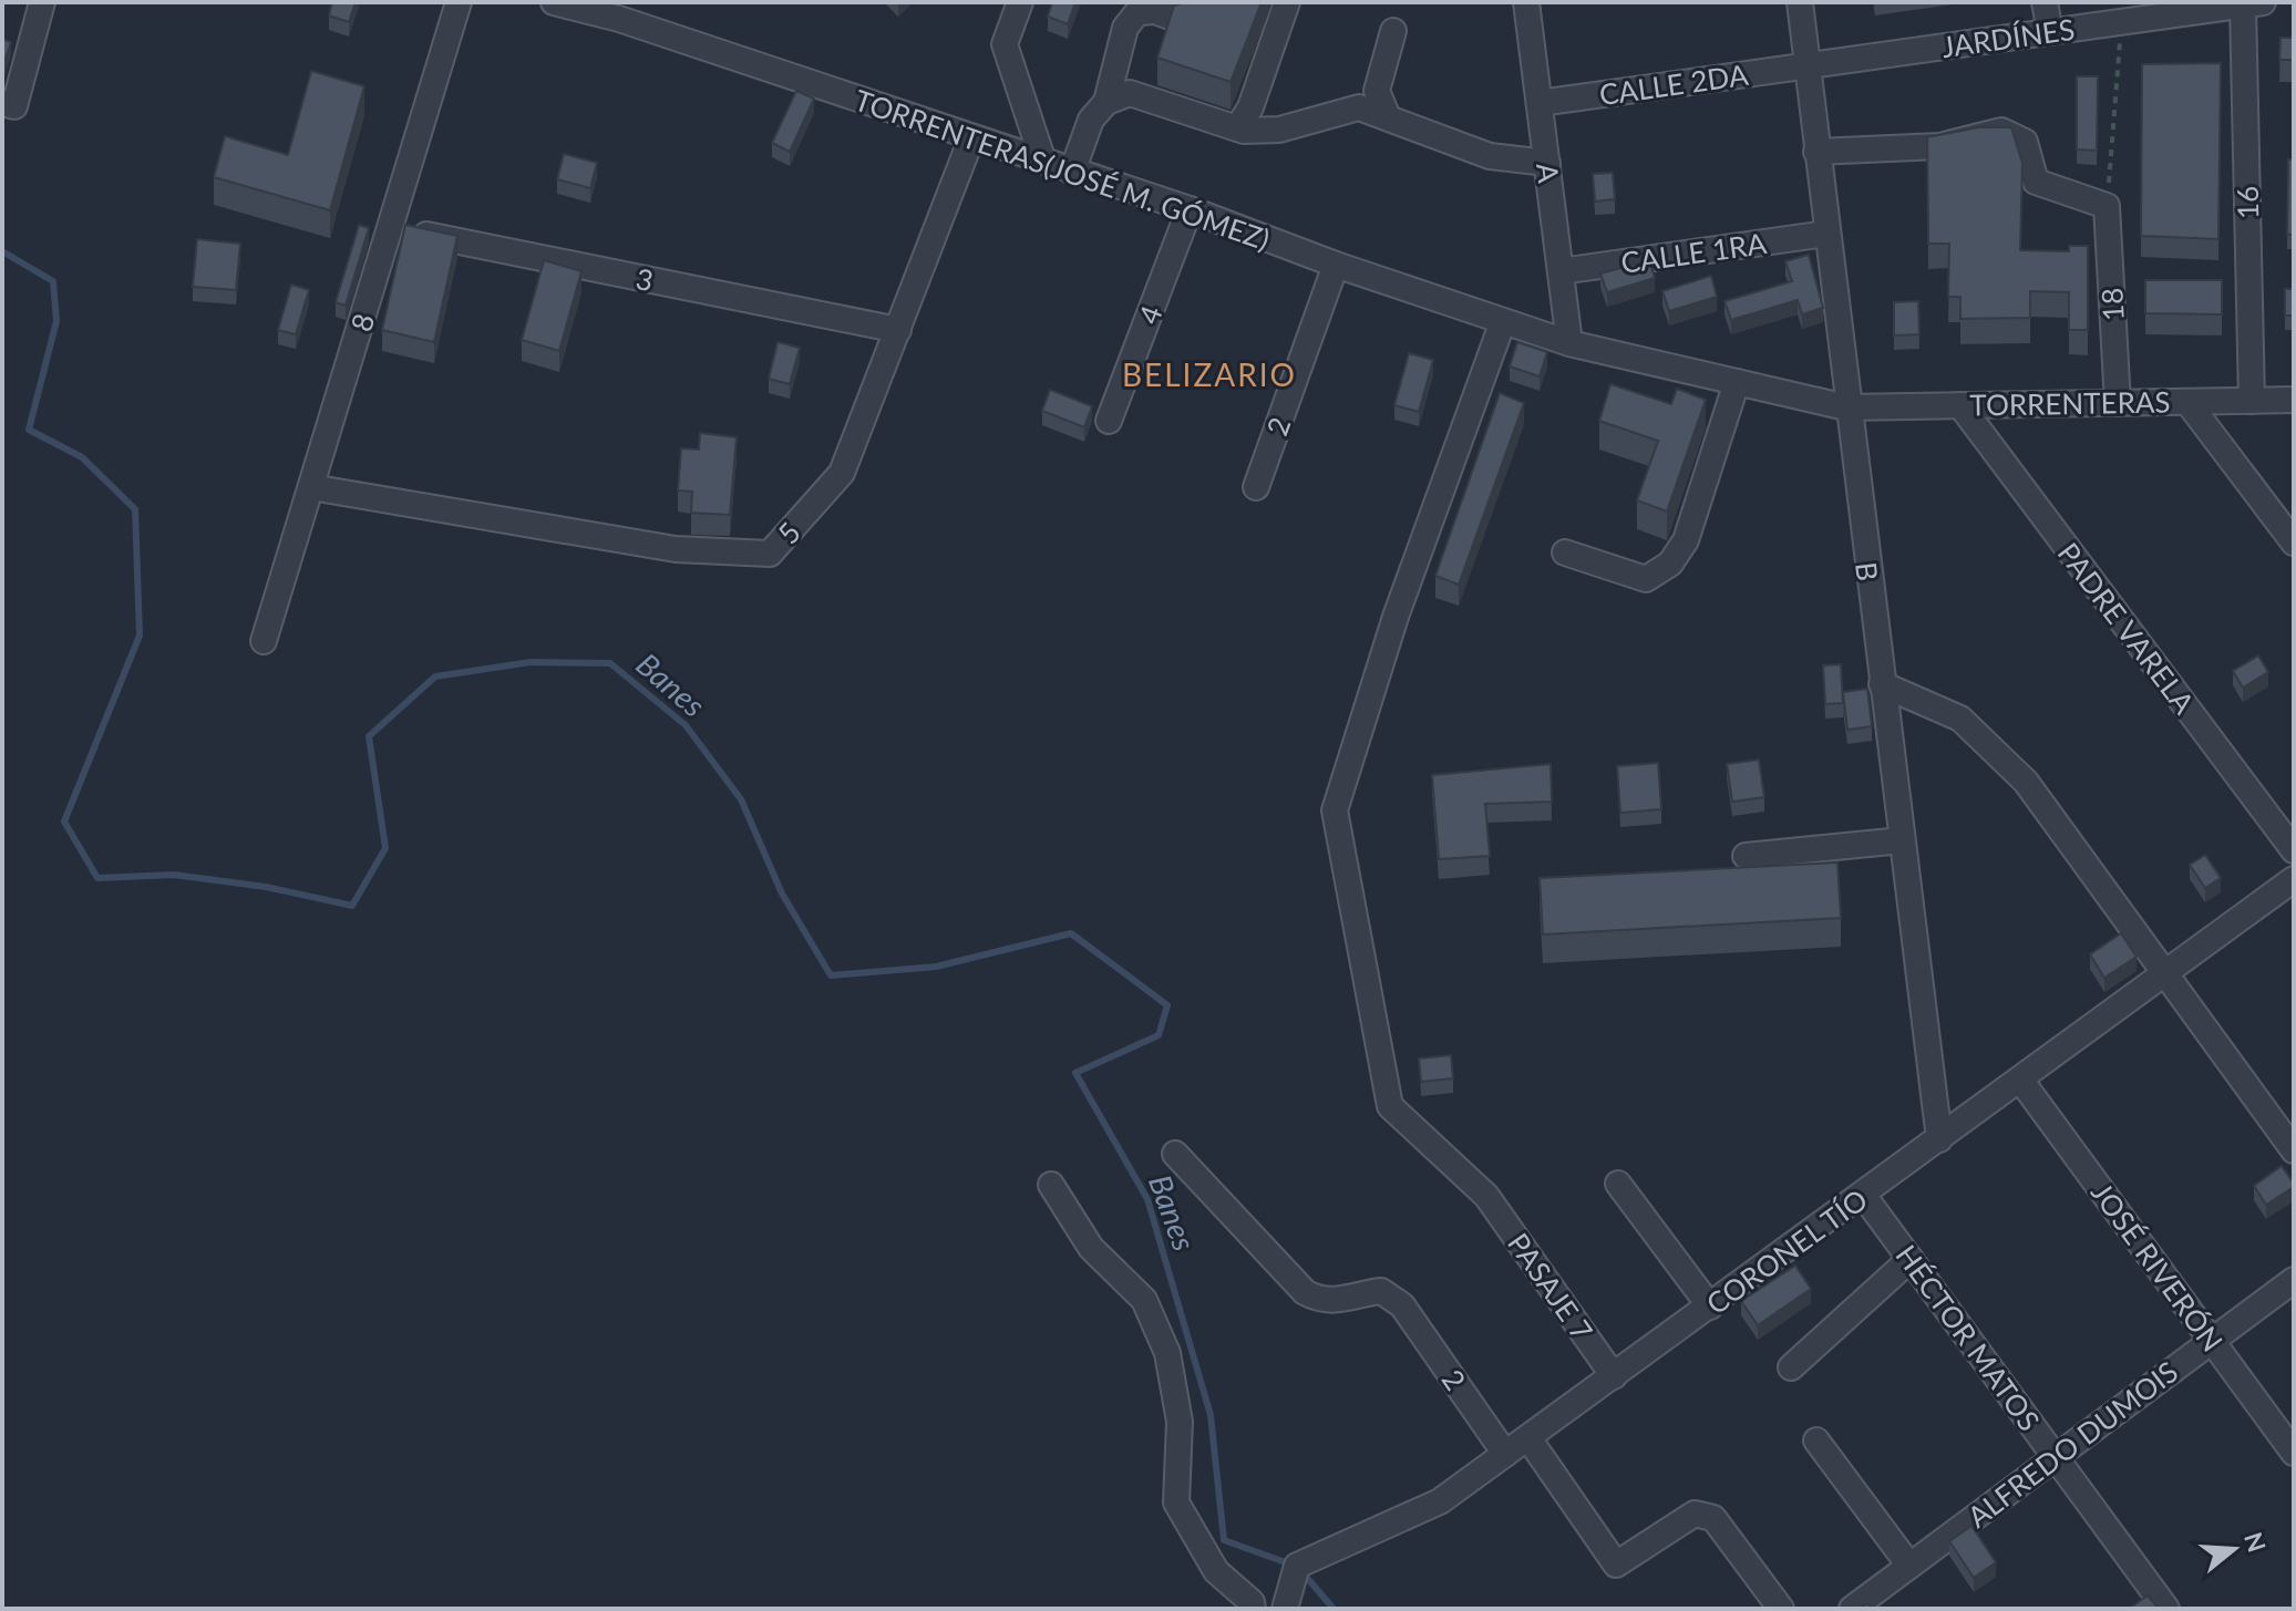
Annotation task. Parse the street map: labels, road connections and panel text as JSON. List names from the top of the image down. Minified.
{"streets":{"street":["JARDÍNES","CALLE 2DA","TORRENTERAS(JOSÉ M. GÓMEZ)","A","16","CALLE 1RA","3","18","4","8","TORRENTERAS","2","5","B","PADRE VARELA","CORONEL TÍO","JOSÉ RIVERÓN","PASAJE 7","HÉCTOR MATOS","ALFREDO DUMOIS"]},"crossings":[["JARDÍNES","CALLE 2DA"],["JARDÍNES","16"],["JARDÍNES","B"],["CALLE 2DA","A"],["CALLE 2DA","B"],["TORRENTERAS(JOSÉ M. GÓMEZ)","A"],["TORRENTERAS(JOSÉ M. GÓMEZ)","4"],["TORRENTERAS(JOSÉ M. GÓMEZ)","TORRENTERAS"],["TORRENTERAS(JOSÉ M. GÓMEZ)","2"],["TORRENTERAS(JOSÉ M. GÓMEZ)","5"],["TORRENTERAS(JOSÉ M. GÓMEZ)","PASAJE 7"],["A","CALLE 1RA"],["16","TORRENTERAS"],["CALLE 1RA","B"],["3","8"],["3","5"],["18","TORRENTERAS"],["8","5"],["TORRENTERAS","B"],["TORRENTERAS","PADRE VARELA"],["2","CORONEL TÍO"],["B","CORONEL TÍO"],["CORONEL TÍO","JOSÉ RIVERÓN"],["CORONEL TÍO","PASAJE 7"],["CORONEL TÍO","HÉCTOR MATOS"],["JOSÉ RIVERÓN","ALFREDO DUMOIS"],["HÉCTOR MATOS","ALFREDO DUMOIS"]],"districts":["BELIZARIO"],"water":["Banes"],"north":"right"}
